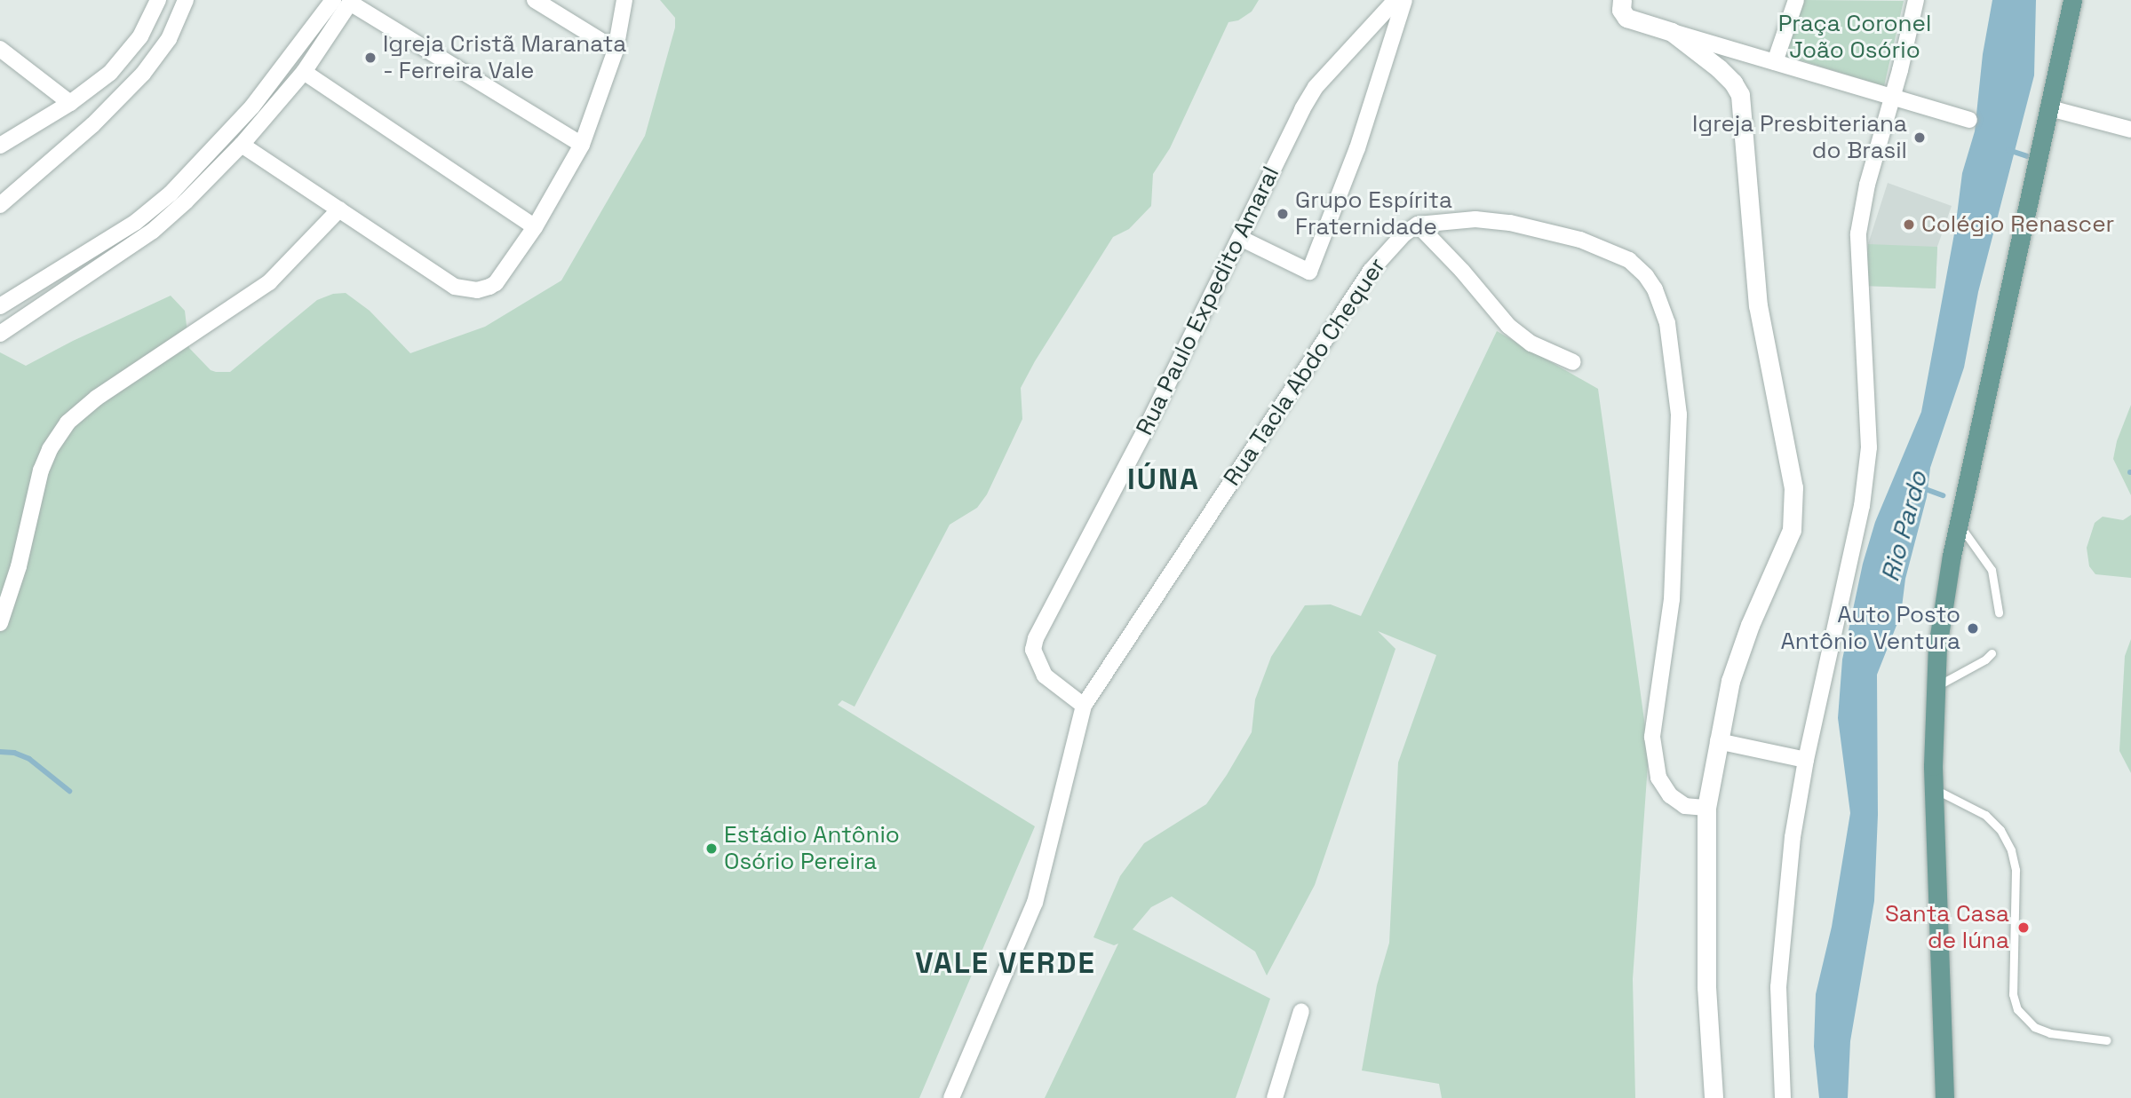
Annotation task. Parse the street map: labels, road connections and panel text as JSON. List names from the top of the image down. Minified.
{"streets":{"street":["Rua Paulo Expedito Amaral","Rua Tacla Abdo Chequer"]},"crossings":[["Rua Paulo Expedito Amaral","Rua Tacla Abdo Chequer"]],"districts":["IÚNA","VALE VERDE"],"water":["Rio Pardo"],"parks":["Praça Coronel João Osório"],"places":["Igreja Cristã Maranata - Ferreira Vale","Igreja Presbiteriana do Brasil","Grupo Espírita Fraternidade","Colégio Renascer","Auto Posto Antônio Ventura","Estádio Antônio Osório Pereira","Santa Casa de Iúna"]}
